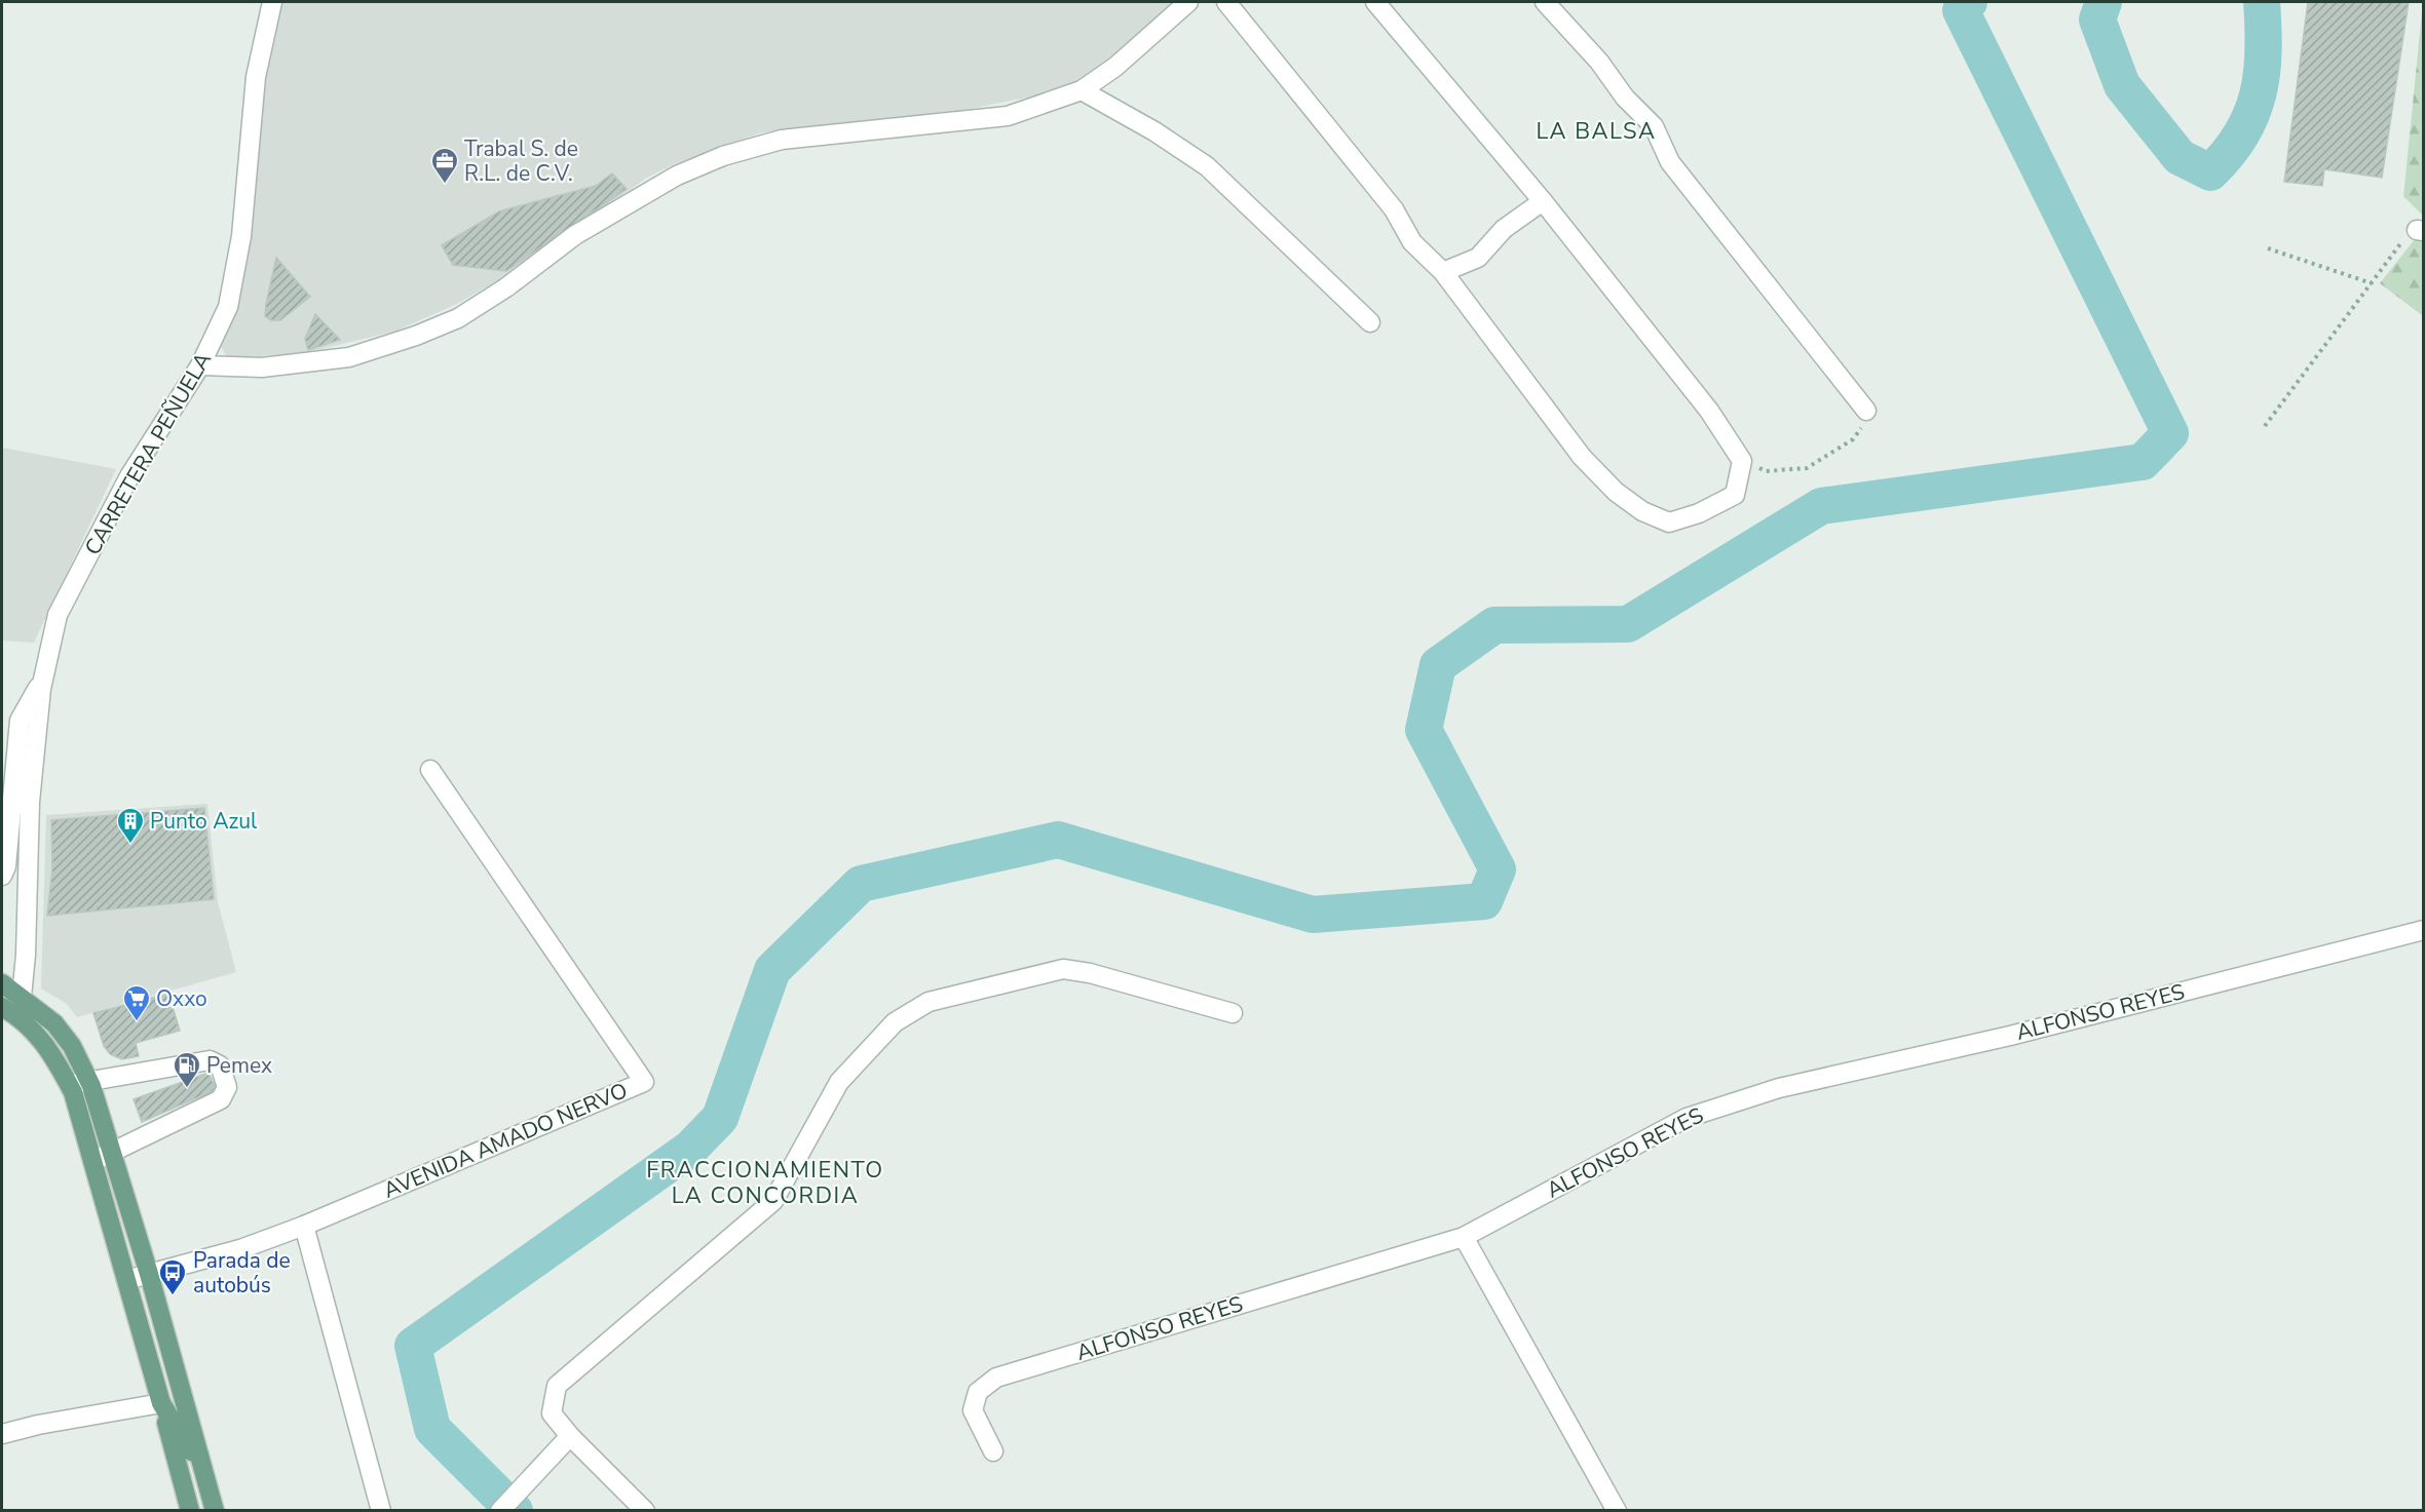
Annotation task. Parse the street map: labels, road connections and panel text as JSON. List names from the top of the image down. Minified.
{"streets":{"street":["CARRETERA PEÑUELA","ALFONSO REYES","AVENIDA AMADO NERVO"]},"districts":["LA BALSA","FRACCIONAMIENTO LA CONCORDIA"],"places":{"office":["Trabal S. de R.L. de C.V."],"building":["Punto Azul"],"supermarket":["Oxxo"],"fuel station":["Pemex"],"bus stop":["Parada de autobús"]}}
